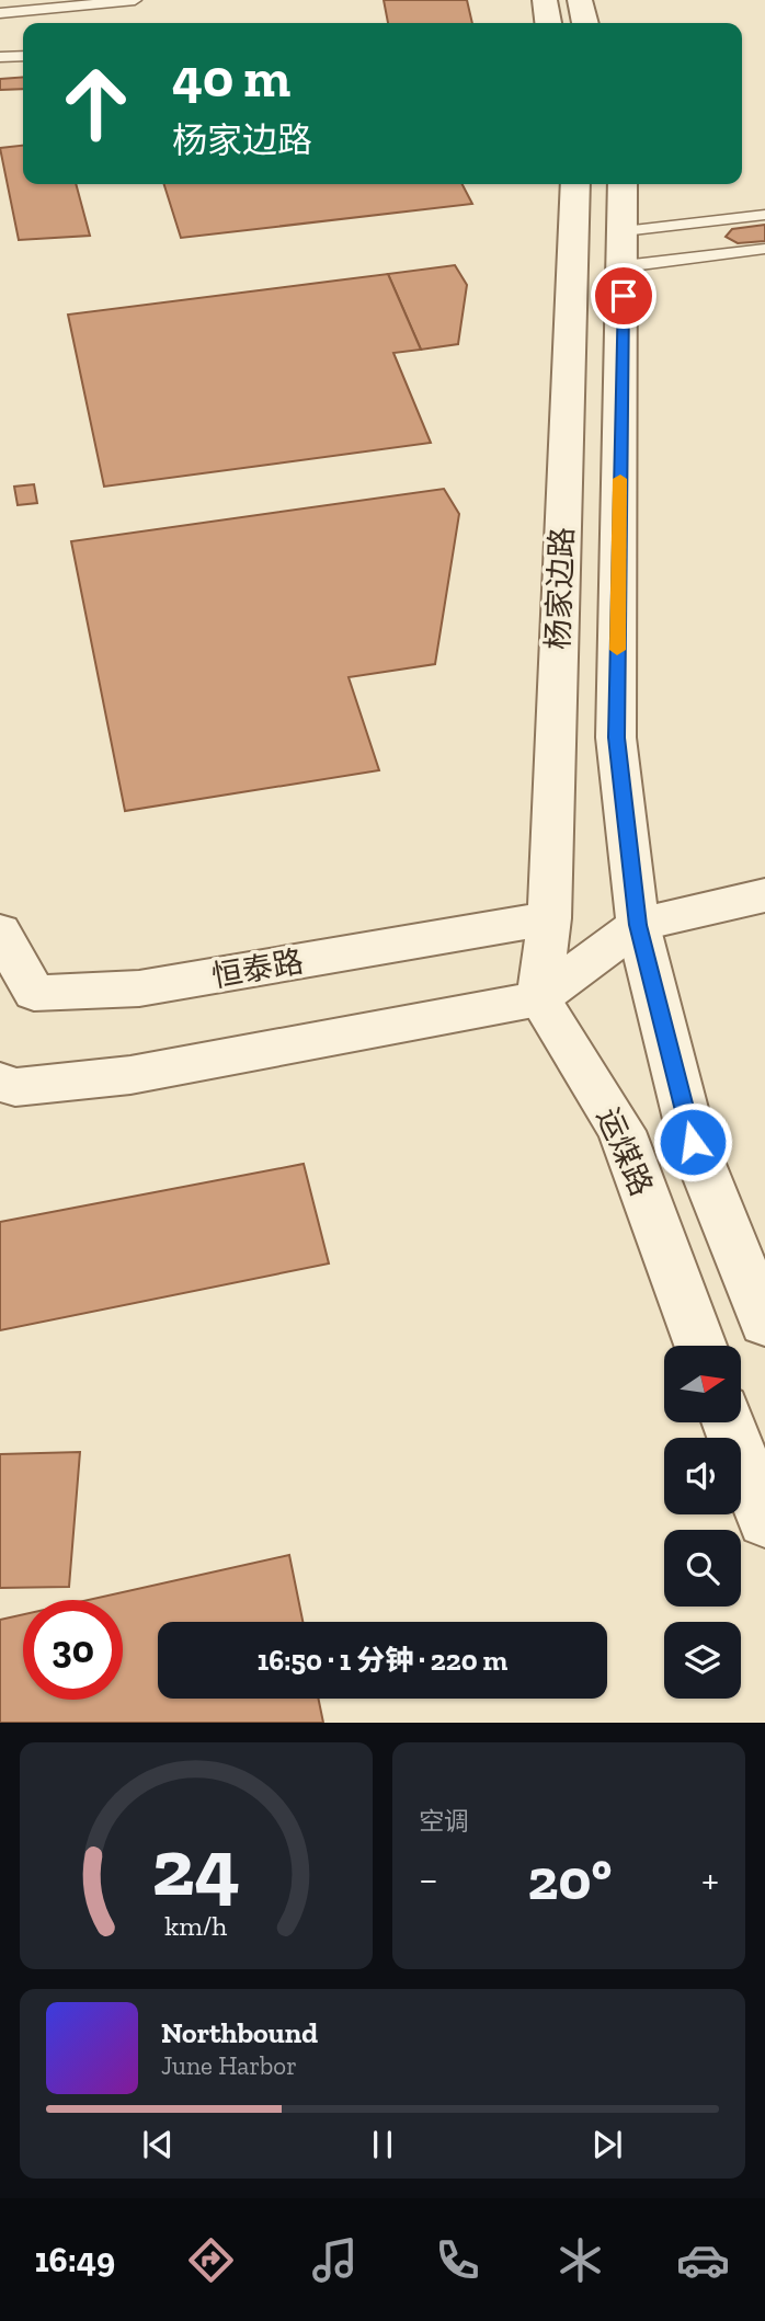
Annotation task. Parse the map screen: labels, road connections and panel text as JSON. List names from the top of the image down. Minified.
{"streets":{"street":["杨家边路","恒泰路","运煤路"]},"crossings":[["杨家边路","恒泰路"],["杨家边路","运煤路"]],"north":"right","page":{"turn":["40 m","杨家边路"],"limit":"30","trip":"16:50 · 1 分钟 · 220 m","tile":"空调","heat":["−","20°","+"],"song":["Northbound","June Harbor"],"tabs":"16:49","gauge":["24","km/h"]}}
